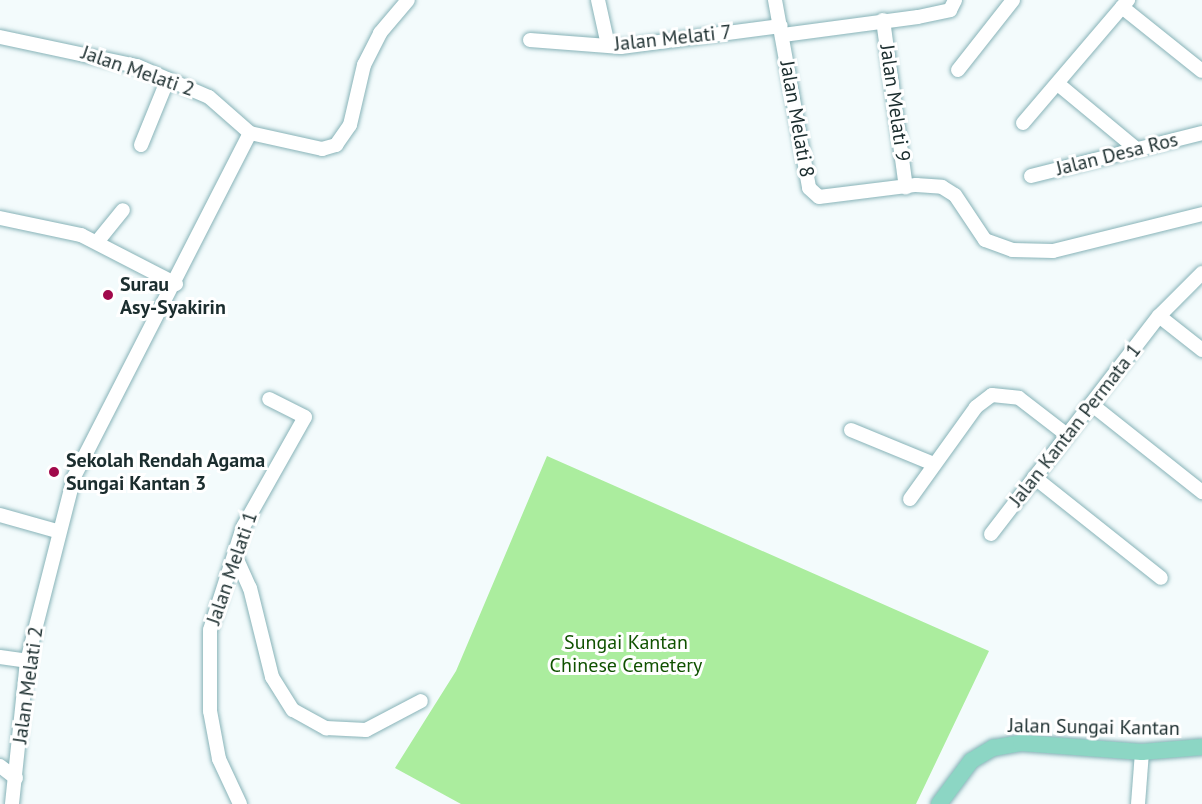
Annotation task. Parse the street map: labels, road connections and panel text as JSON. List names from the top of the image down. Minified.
{"streets":{"main road":["Jalan Sungai Kantan"],"street":["Jalan Melati 7","Jalan Melati 2","Jalan Melati 9","Jalan Melati 8","Jalan Desa Ros","Jalan Kantan Permata 1","Jalan Melati 1"]},"crossings":[["Jalan Melati 7","Jalan Melati 9"],["Jalan Melati 7","Jalan Melati 8"],["Jalan Melati 9","Jalan Melati 8"]],"parks":["Sungai Kantan Chinese Cemetery"],"places":["Surau Asy-Syakirin","Sekolah Rendah Agama Sungai Kantan 3"]}
